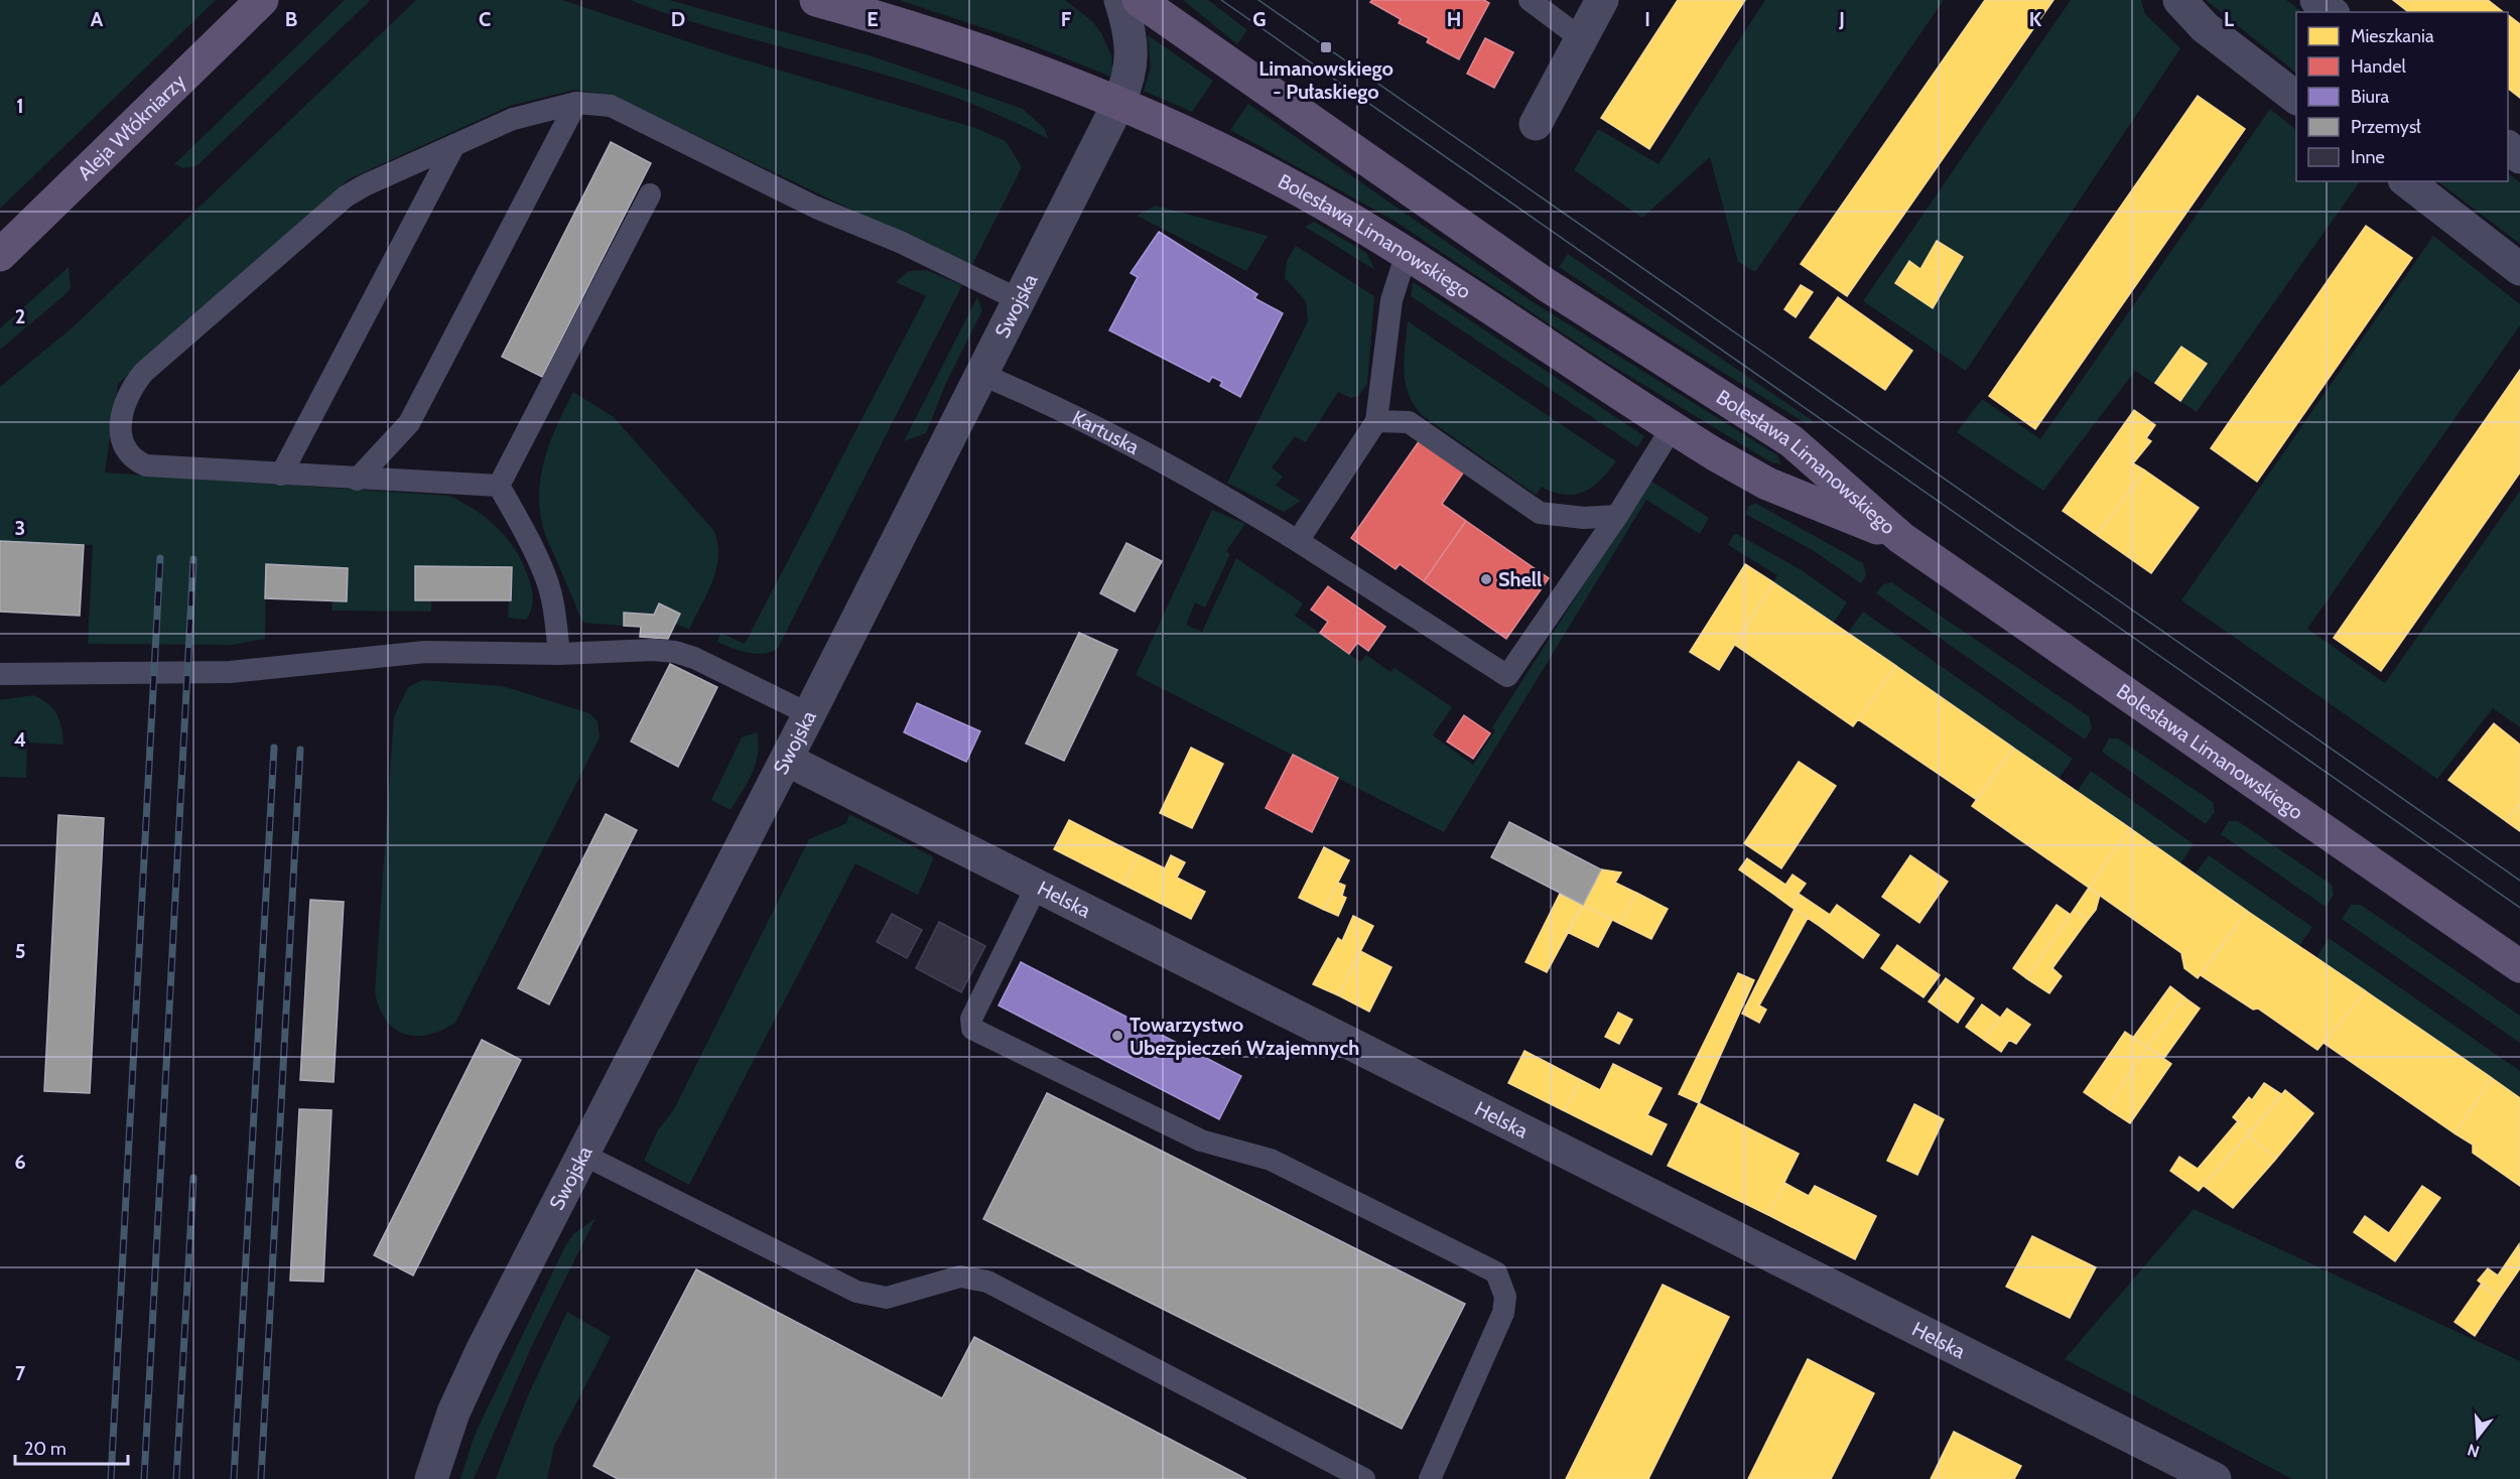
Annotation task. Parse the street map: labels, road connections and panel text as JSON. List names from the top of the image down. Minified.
{"streets":{"main road":["Aleja Włókniarzy","Bolesława Limanowskiego"],"street":["Swojska","Helska"],"lane":["Kartuska"]},"crossings":[["Bolesława Limanowskiego","Swojska"],["Swojska","Kartuska"],["Swojska","Helska"]],"places":{"transit":["Limanowskiego - Pułaskiego"],"other":["Shell","Towarzystwo Ubezpieczeń Wzajemnych"]},"legend":["Mieszkania","Handel","Biura","Przemysł","Inne"],"scale_bar":"20 m","north":"bottom","grid":{"columns":["A","B","C","D","E","F","G","H","I","J","K","L"],"rows":["1","2","3","4","5","6","7"]}}
